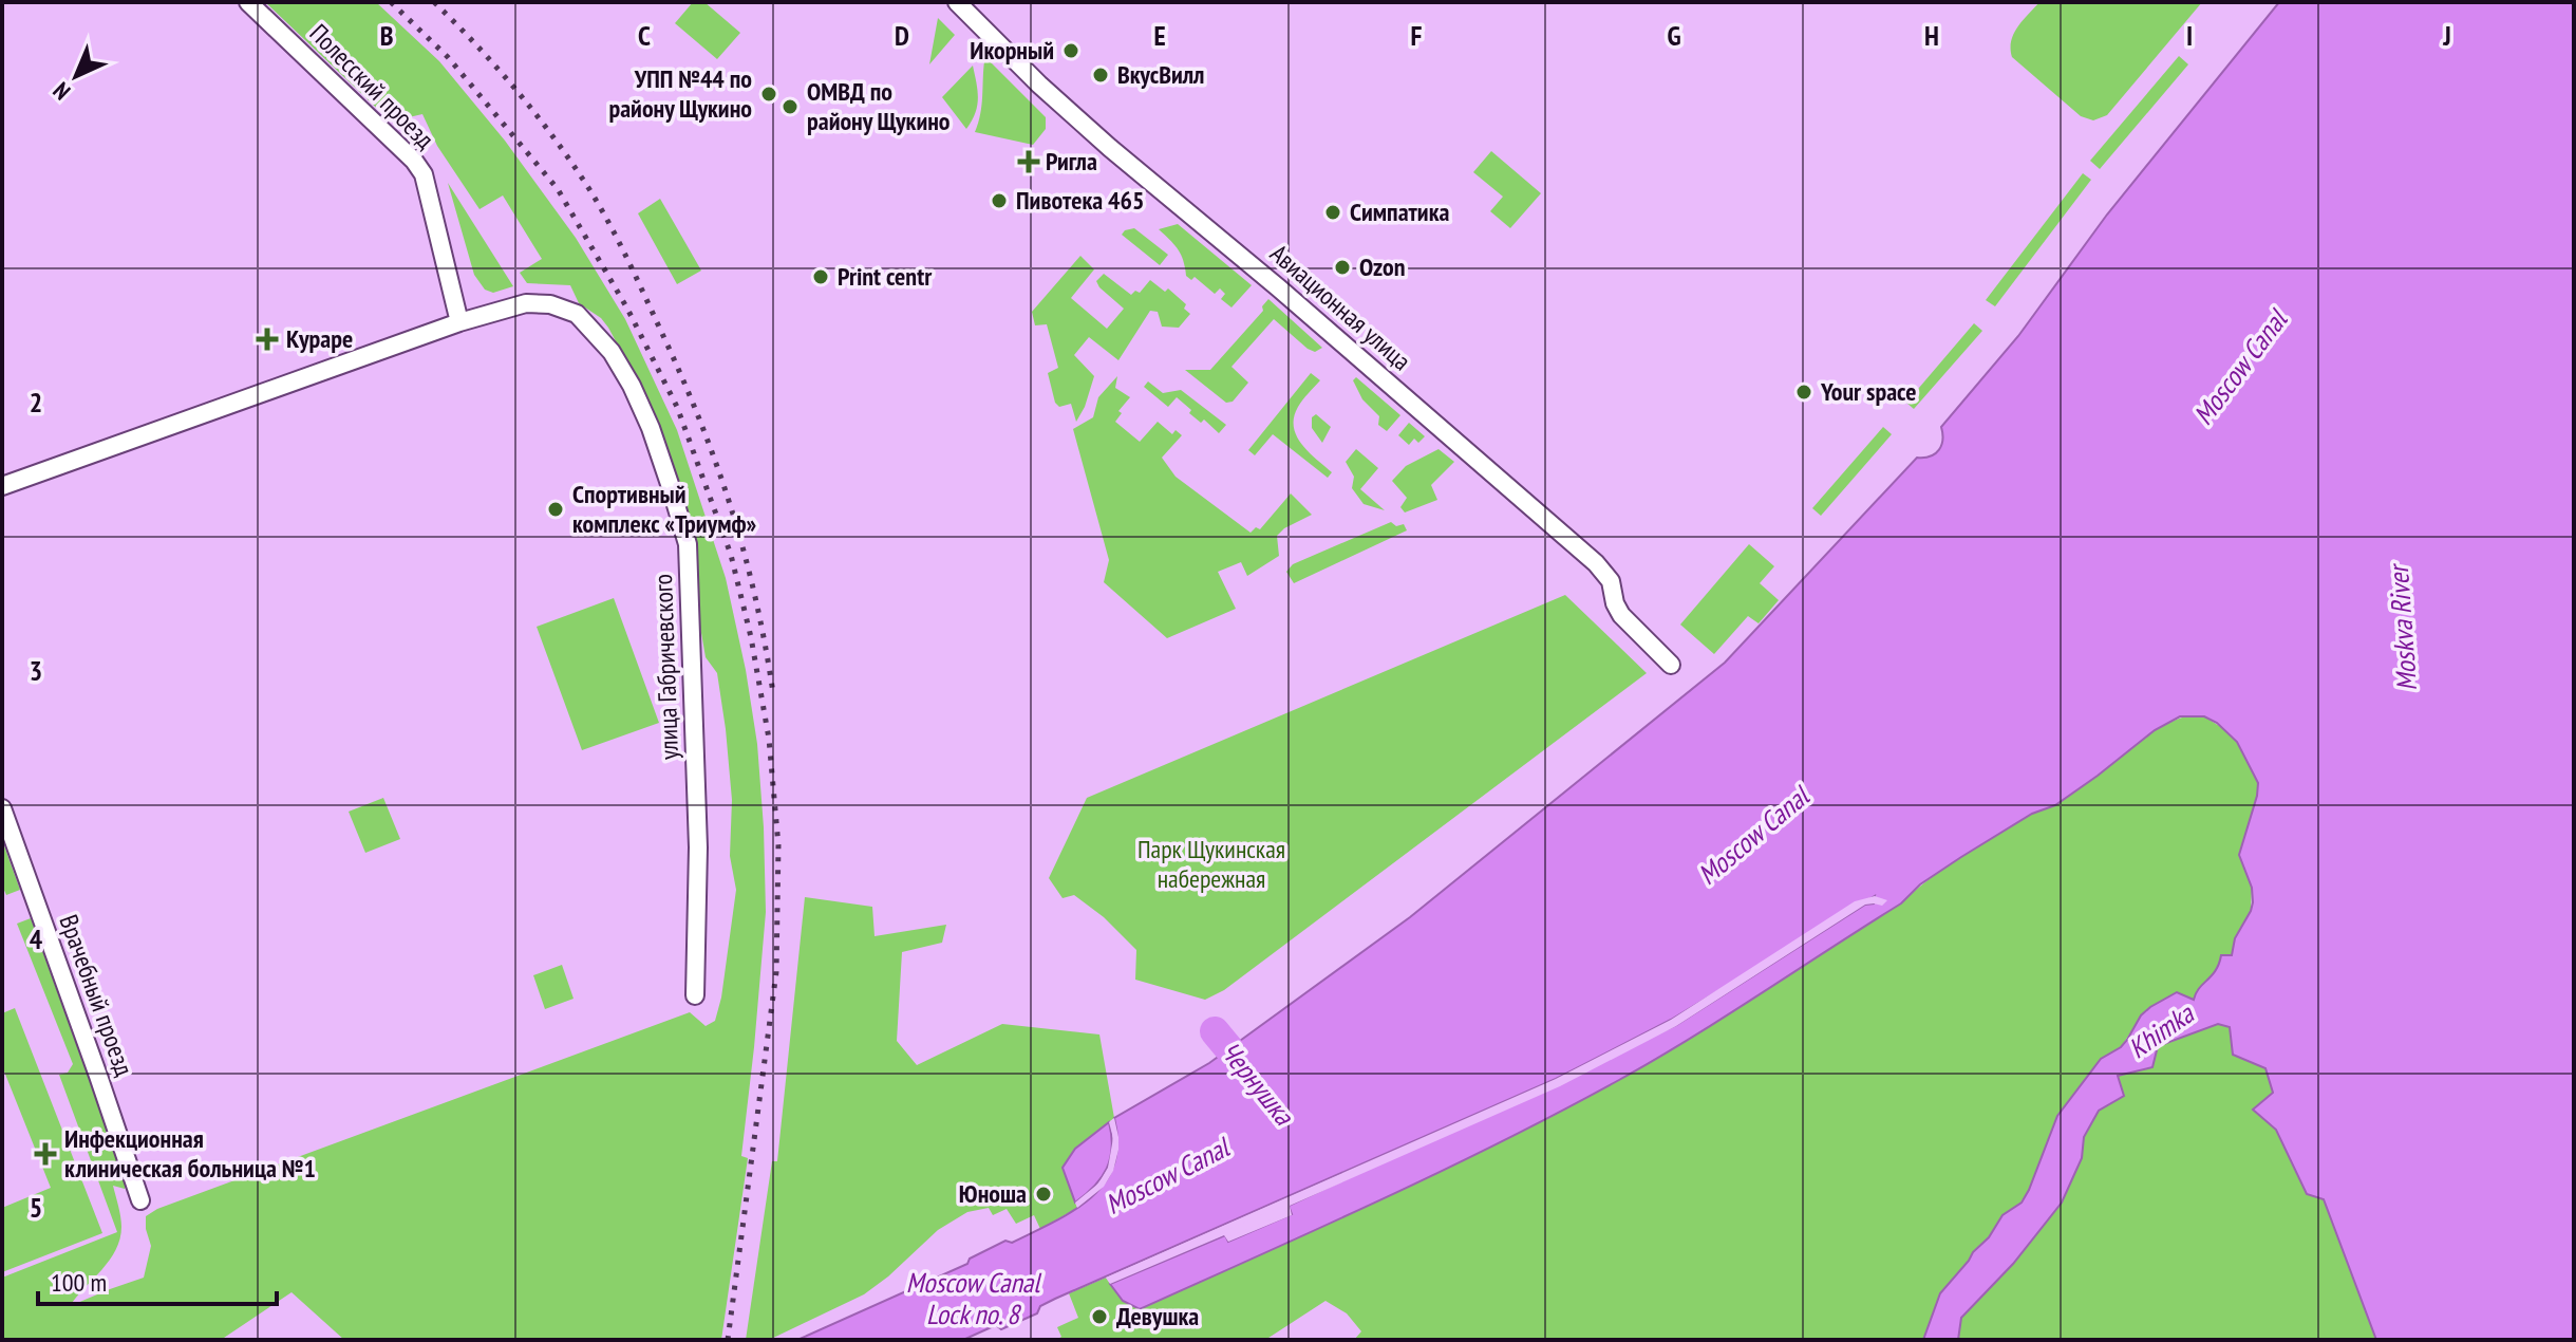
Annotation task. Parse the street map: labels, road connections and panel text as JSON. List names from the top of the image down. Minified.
{"streets":{"street":["Полесский проезд","Авиационная улица","улица Габричевского","Врачебный проезд"]},"crossings":[["Полесский проезд","улица Габричевского"]],"water":["Moscow Canal","Moskva River","Khimka","Чернушка","Moscow Canal Lock no. 8"],"parks":["Парк Щукинская набережная"],"places":{"other":["Икорный","ВкусВилл","УПП №44 по району Щукино","ОМВД по району Щукино","Пивотека 465","Симпатика","Ozon","Print centr","Your space","Спортивный комплекс «Триумф»","Юноша","Девушка"],"health":["Ригла","Кураре","Инфекционная клиническая больница №1"]},"scale_bar":"100 m","north":"bottom left","grid":{"columns":["B","C","D","E","F","G","H","I","J"],"rows":["2","3","4","5"]}}
